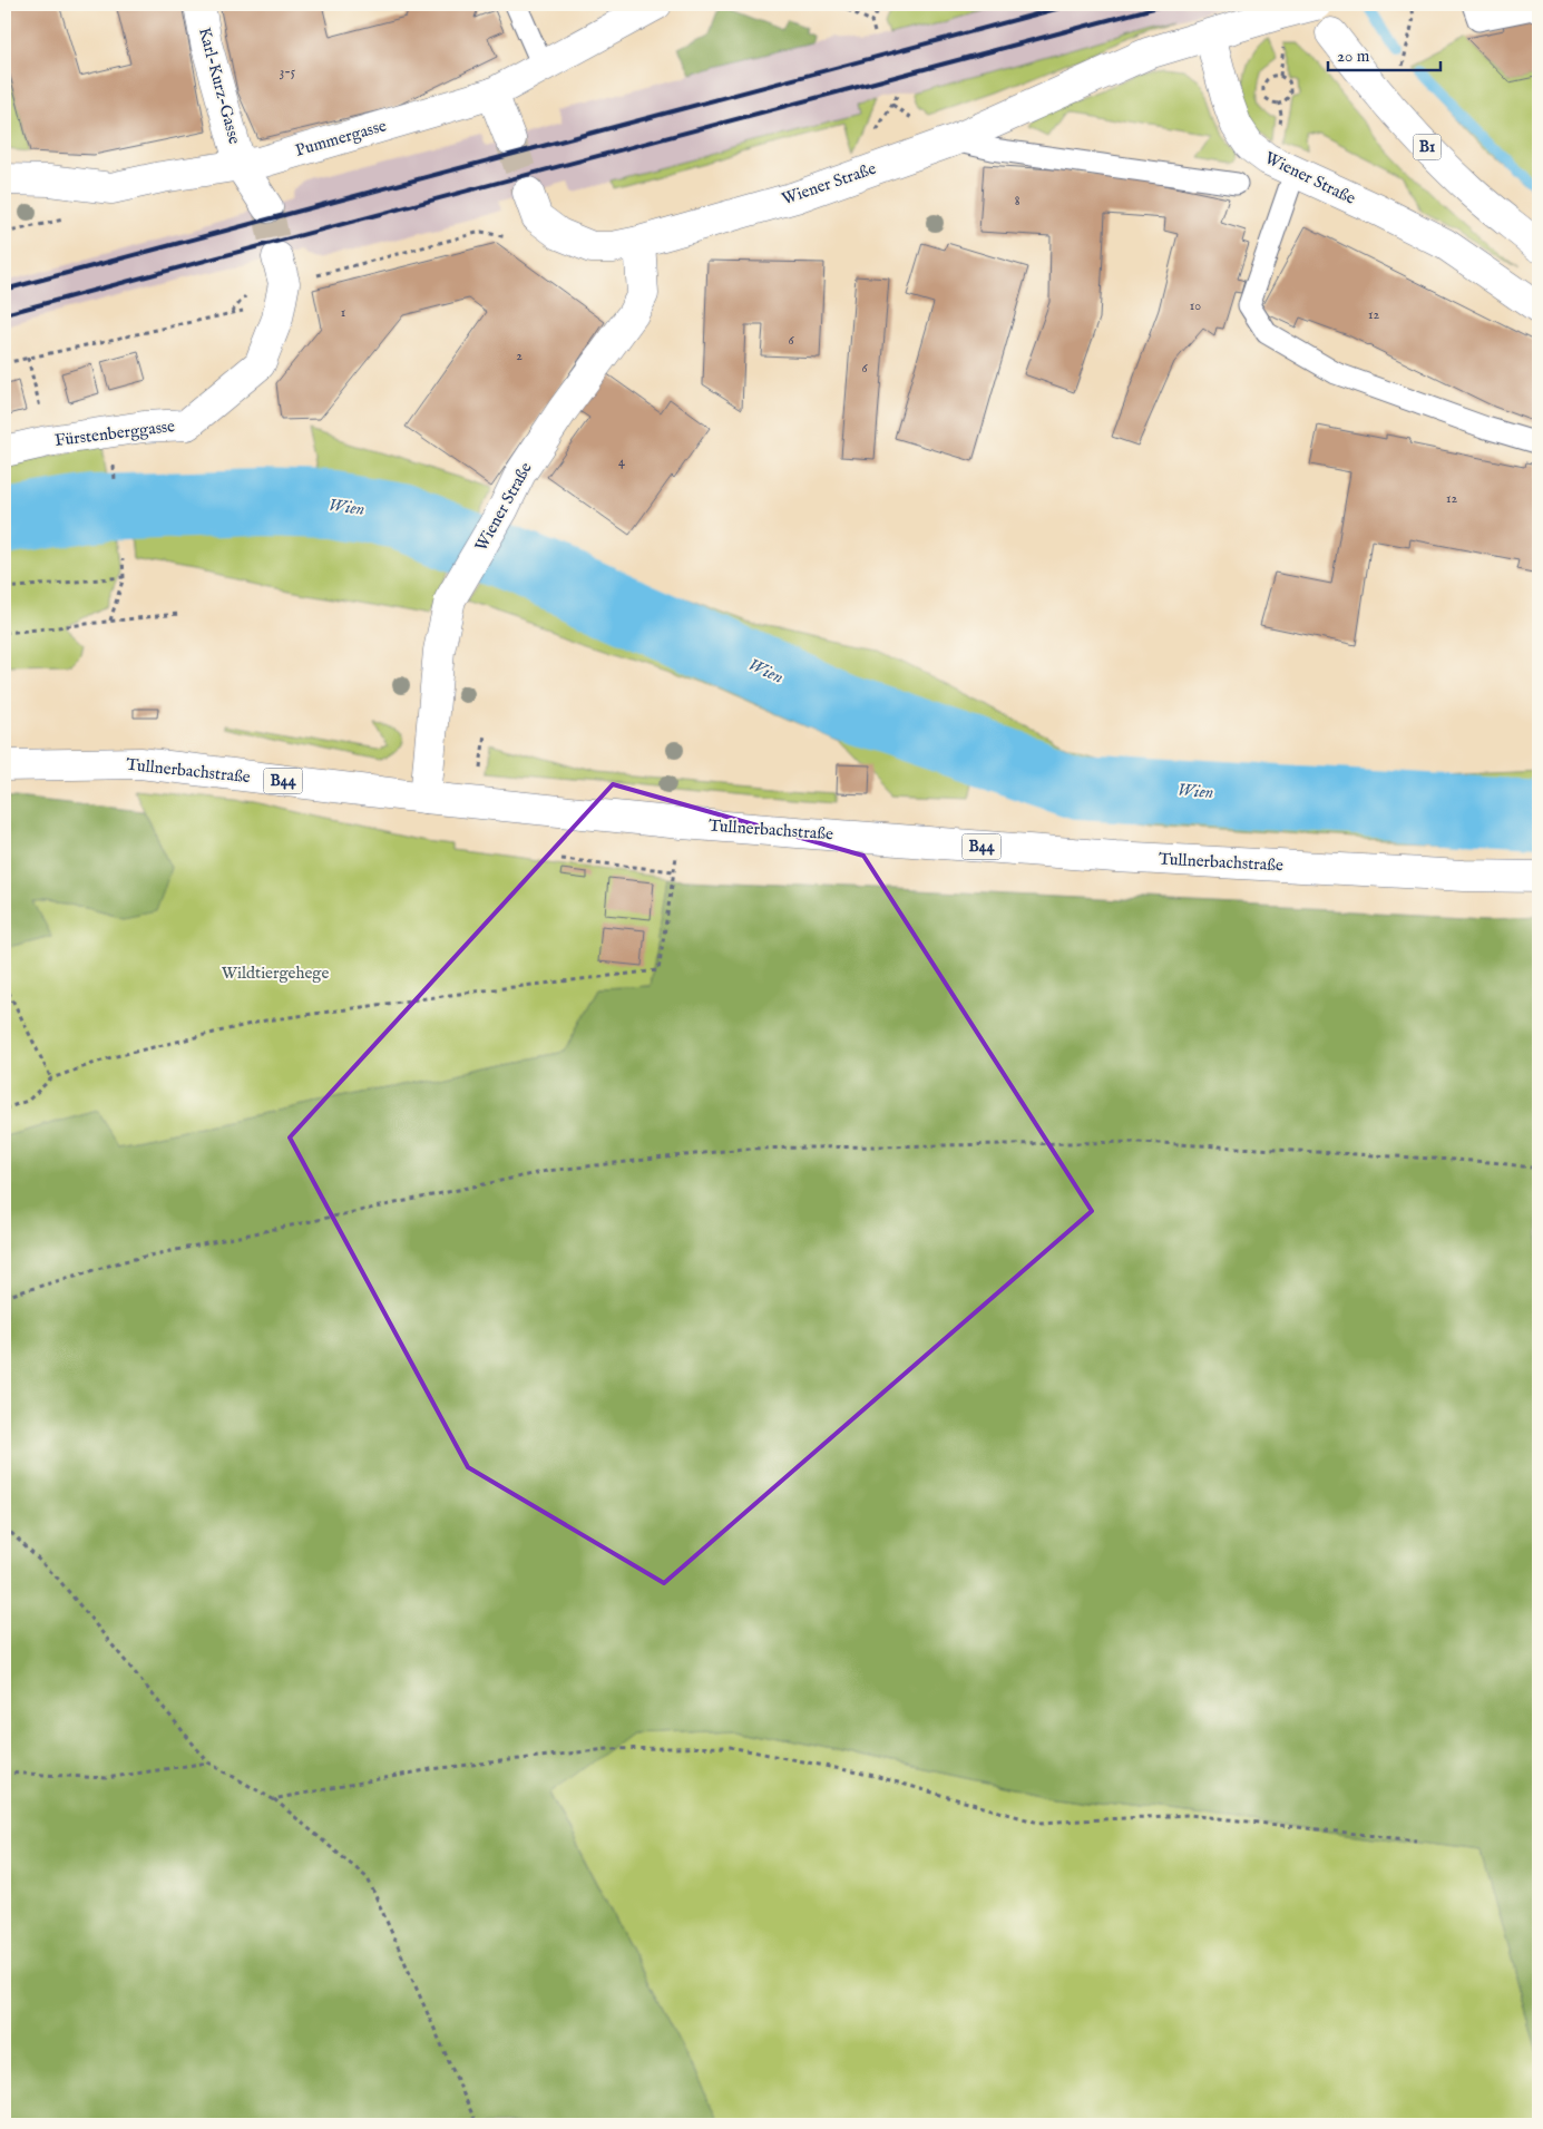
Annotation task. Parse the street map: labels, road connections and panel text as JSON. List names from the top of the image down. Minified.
{"streets":{"street":["Karl-Kurz-Gasse","Pummergasse","B1","Wiener Straße","Fürstenberggasse","Tullnerbachstraße","B44"]},"crossings":[["Karl-Kurz-Gasse","Pummergasse"],["Wiener Straße","Tullnerbachstraße"]],"water":["Wien"],"parks":["Wildtiergehege"],"house_numbers":["3-5","8","10","1","12","6","2","6","4","12"],"scale_bar":"20 m"}
